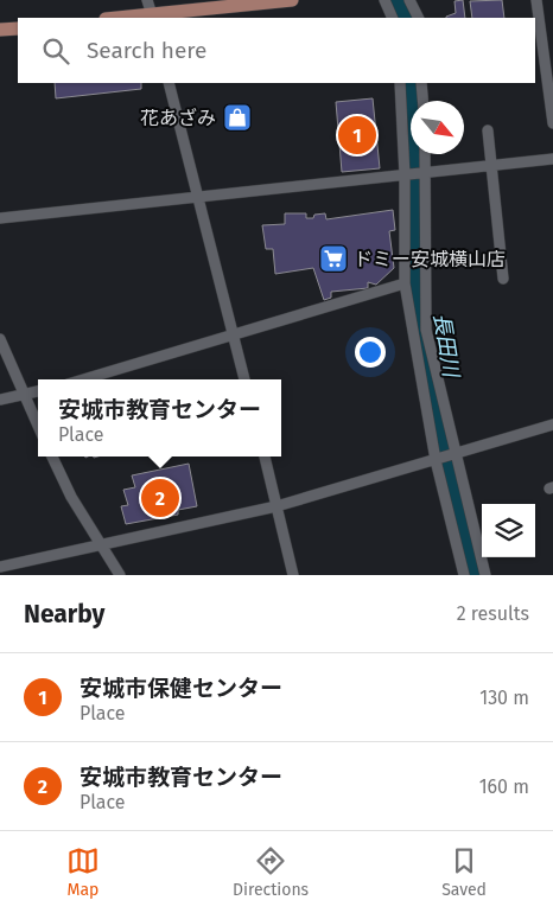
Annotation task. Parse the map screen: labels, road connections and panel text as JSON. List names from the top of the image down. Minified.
{"water":["長田川"],"places":{"shop":["花あざみ"],"supermarket":["ドミー安城横山店"]},"north":"bottom right","page":{"search":"Search here","pins":["1","2"],"popup":["安城市教育センター","Place"],"heading":["Nearby","2 results"],"list":[{"mark":"1","name":"安城市保健センター","note":"Place","value":"130 m"},{"mark":"2","name":"安城市教育センター","note":"Place","value":"160 m"}],"nav":["Map","Directions","Saved"]}}
